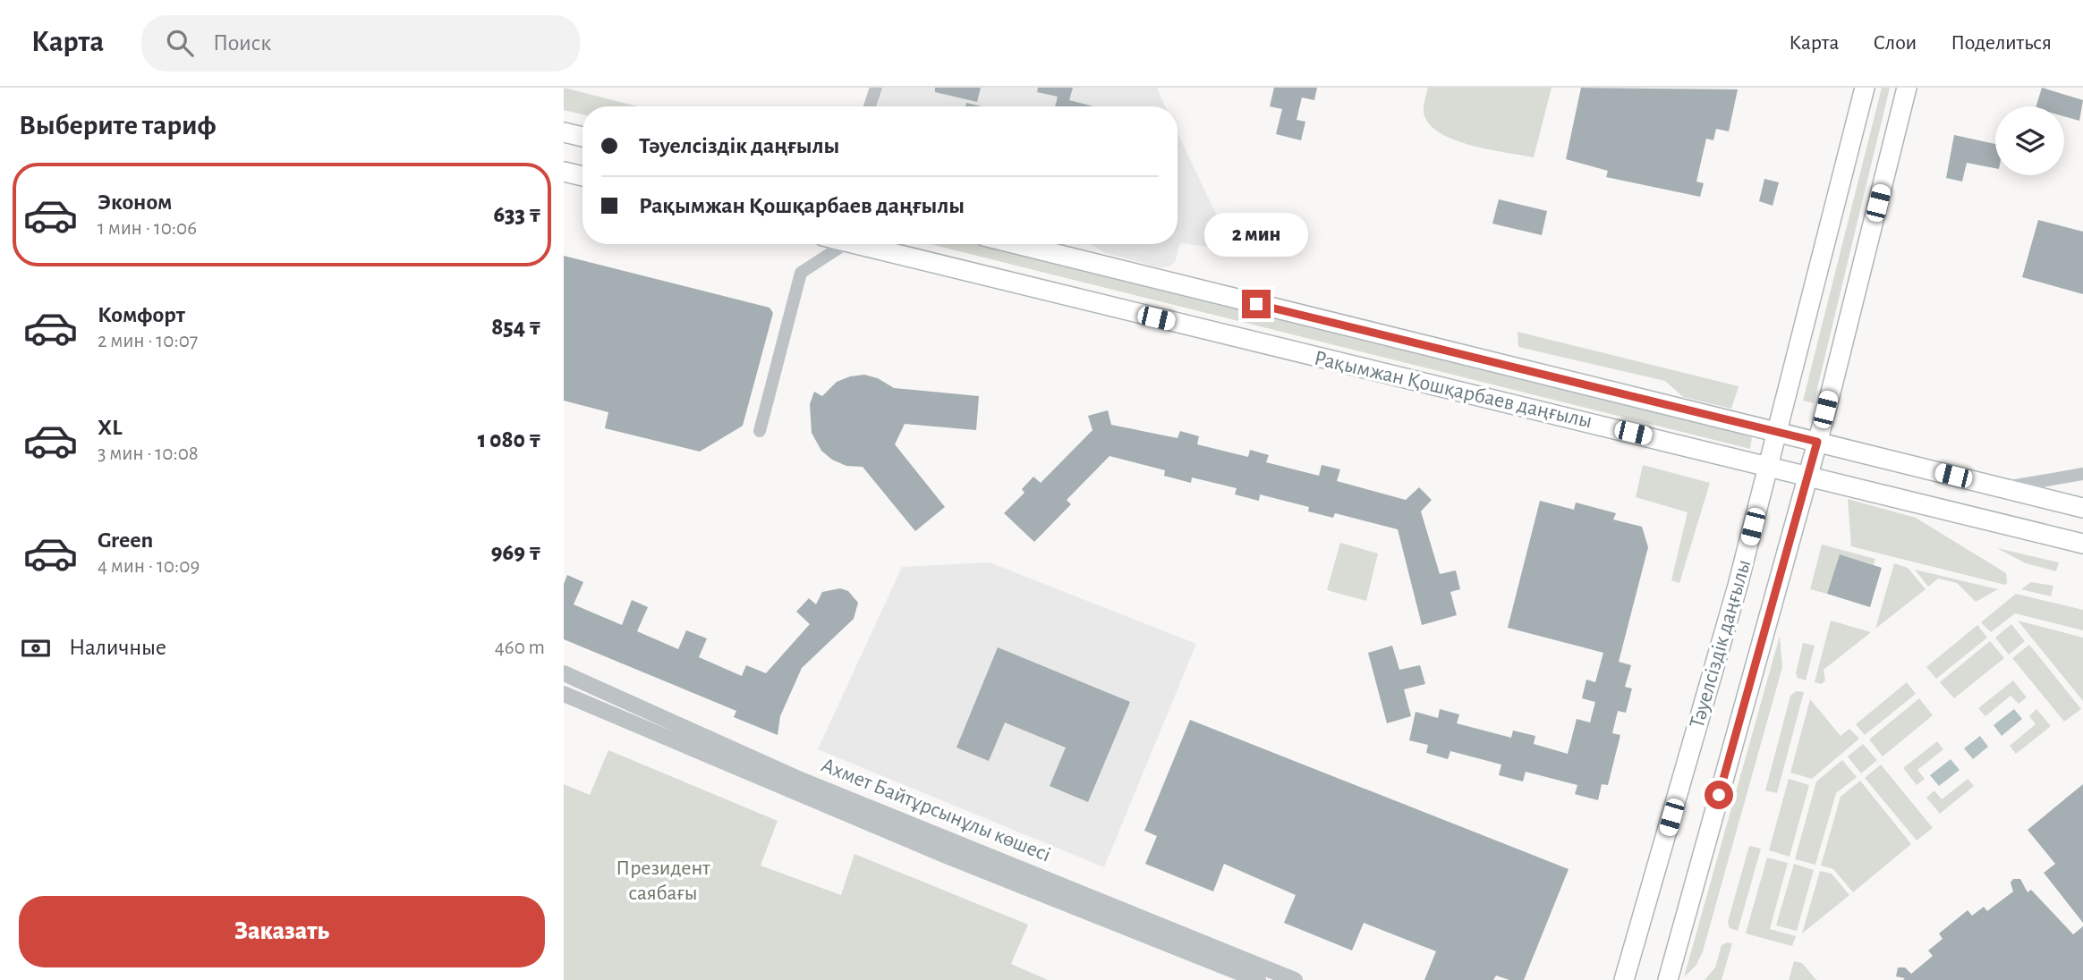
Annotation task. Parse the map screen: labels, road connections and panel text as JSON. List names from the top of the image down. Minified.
{"streets":{"main road":["Рақымжан Қошқарбаев даңғылы","Тәуелсіздік даңғылы"],"street":["Ахмет Байтұрсынұлы көшесі"]},"crossings":[["Рақымжан Қошқарбаев даңғылы","Тәуелсіздік даңғылы"]],"parks":["Президент саябағы"],"page":{"header":"Карта","search":"Поиск","nav":["Карта","Слои","Поделиться"],"heading":"Выберите тариф","banner":["Тәуелсіздік даңғылы","Рақымжан Қошқарбаев даңғылы"],"list":[{"name":"Эконом","note":"1 мин · 10:06","value":"633 ₸"},{"name":"Комфорт","note":"2 мин · 10:07","value":"854 ₸"},{"name":"XL","note":"3 мин · 10:08","value":"1 080 ₸"},{"name":"Green","note":"4 мин · 10:09","value":"969 ₸"}],"bubble":"2 мин","pay":["Наличные","460 m"],"buttons":"Заказать"}}
